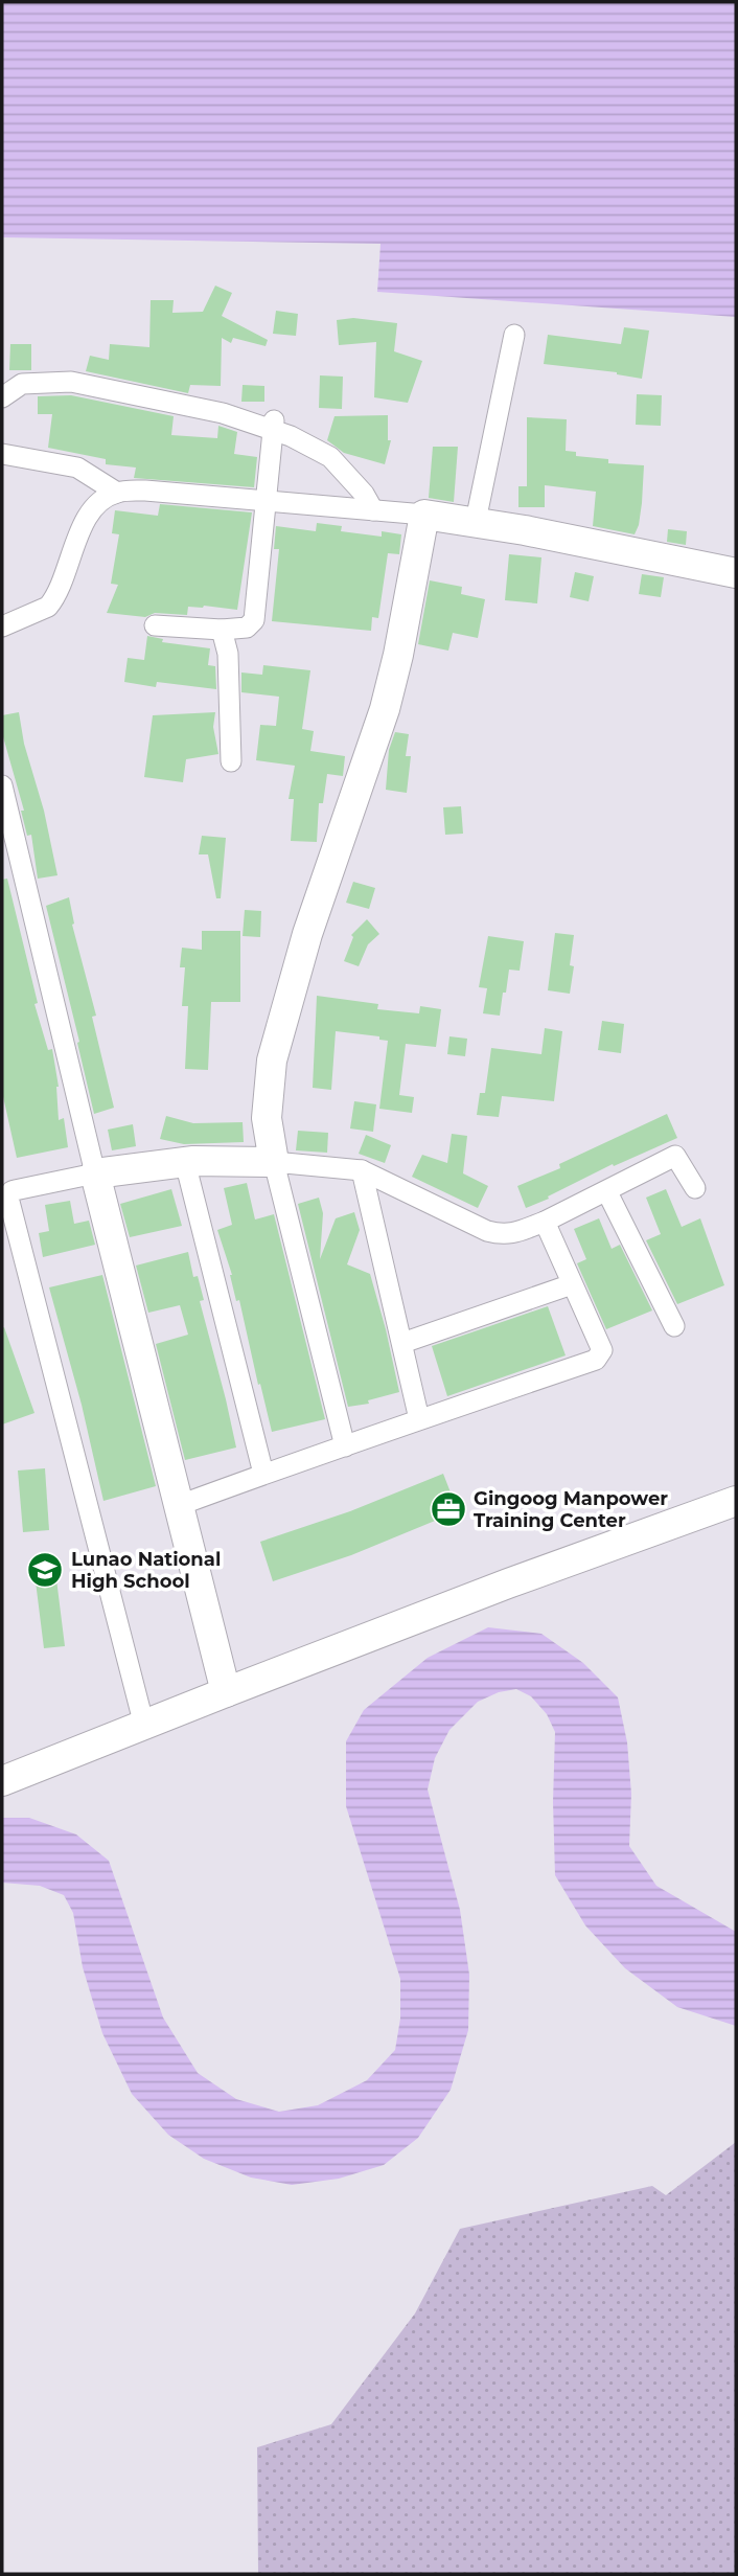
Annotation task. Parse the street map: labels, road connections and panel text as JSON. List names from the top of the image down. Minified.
{"places":{"office":["Gingoog Manpower Training Center"],"school or university":["Lunao National High School"]}}
